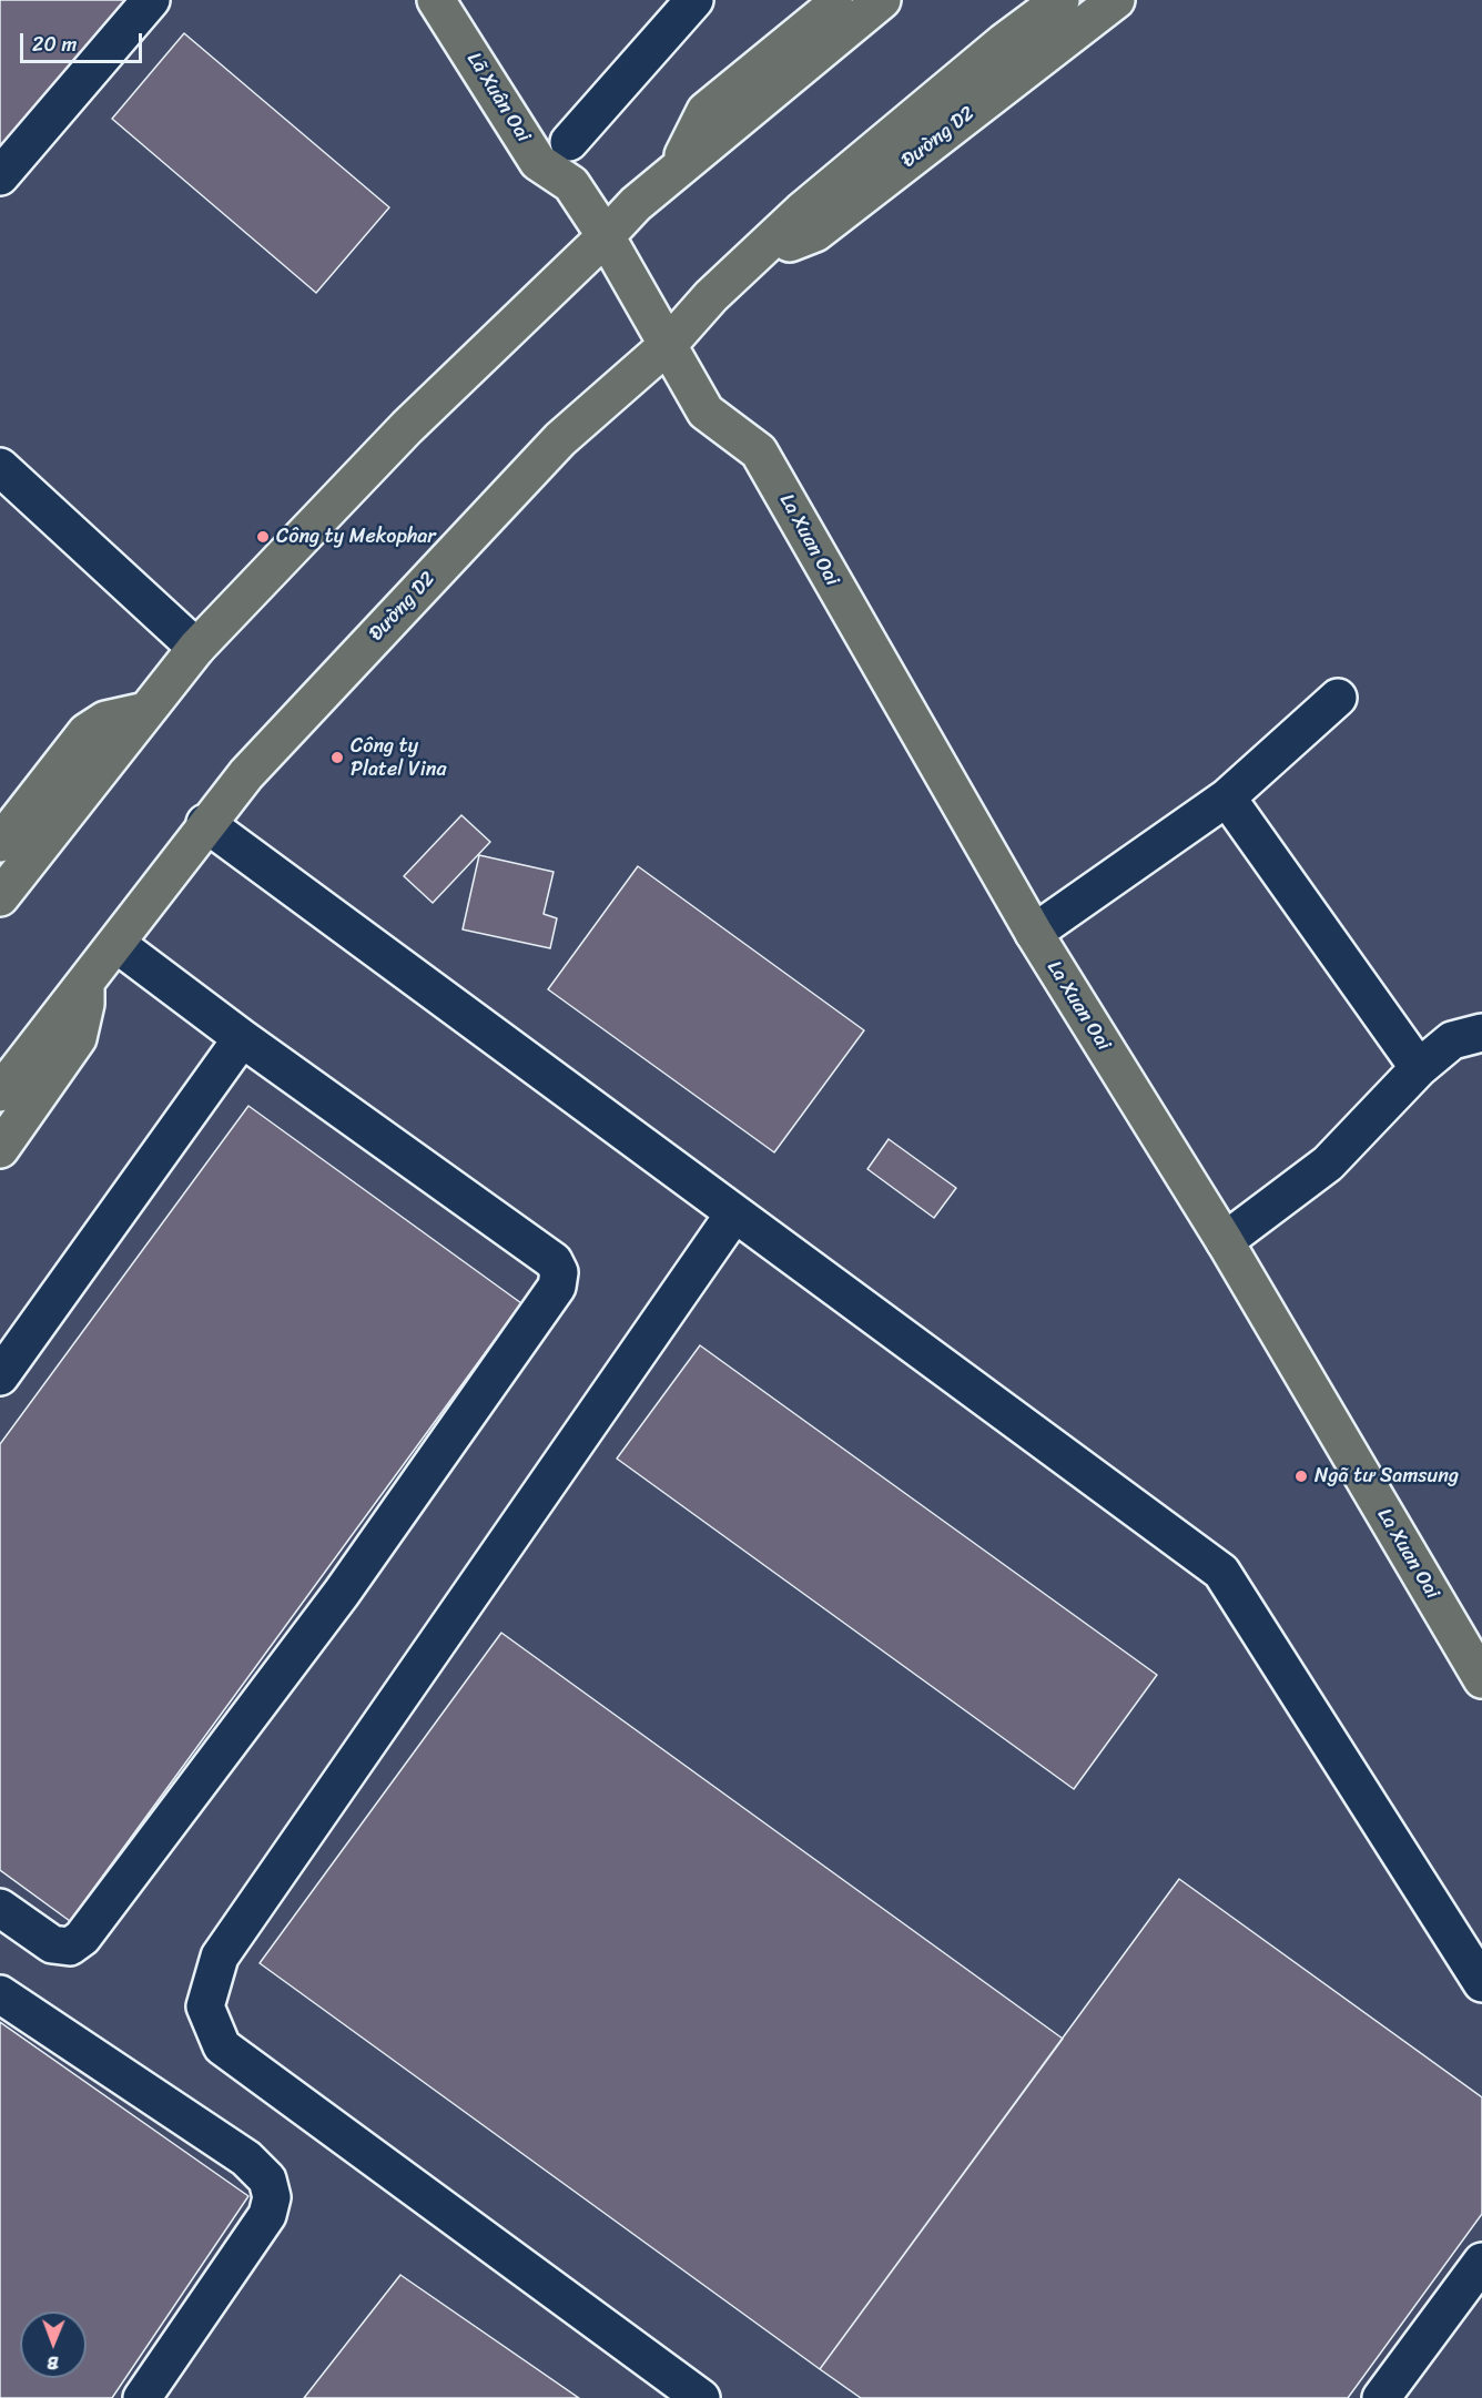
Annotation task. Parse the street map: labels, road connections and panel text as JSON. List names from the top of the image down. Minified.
{"streets":{"main road":["Đường D2","La Xuan Oai"]},"crossings":[["Đường D2","La Xuan Oai"]],"places":["Công ty Mekophar","Công ty Platel Vina","Ngã tư Samsung"],"scale_bar":"20 m","north":"bottom"}
